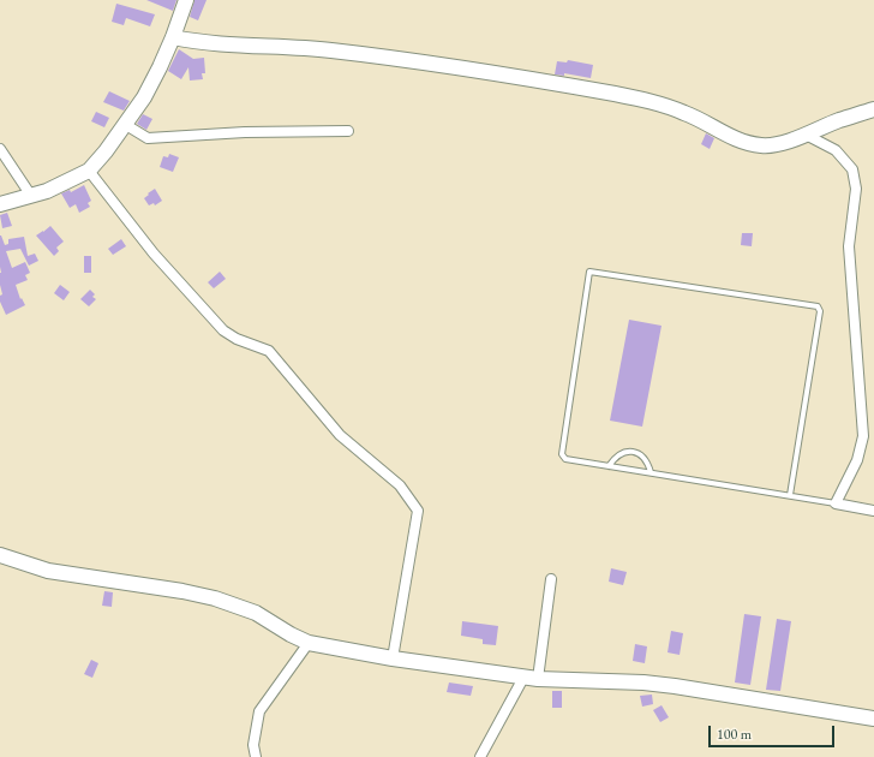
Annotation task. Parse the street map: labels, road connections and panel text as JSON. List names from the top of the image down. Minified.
{"scale_bar":"100 m"}
